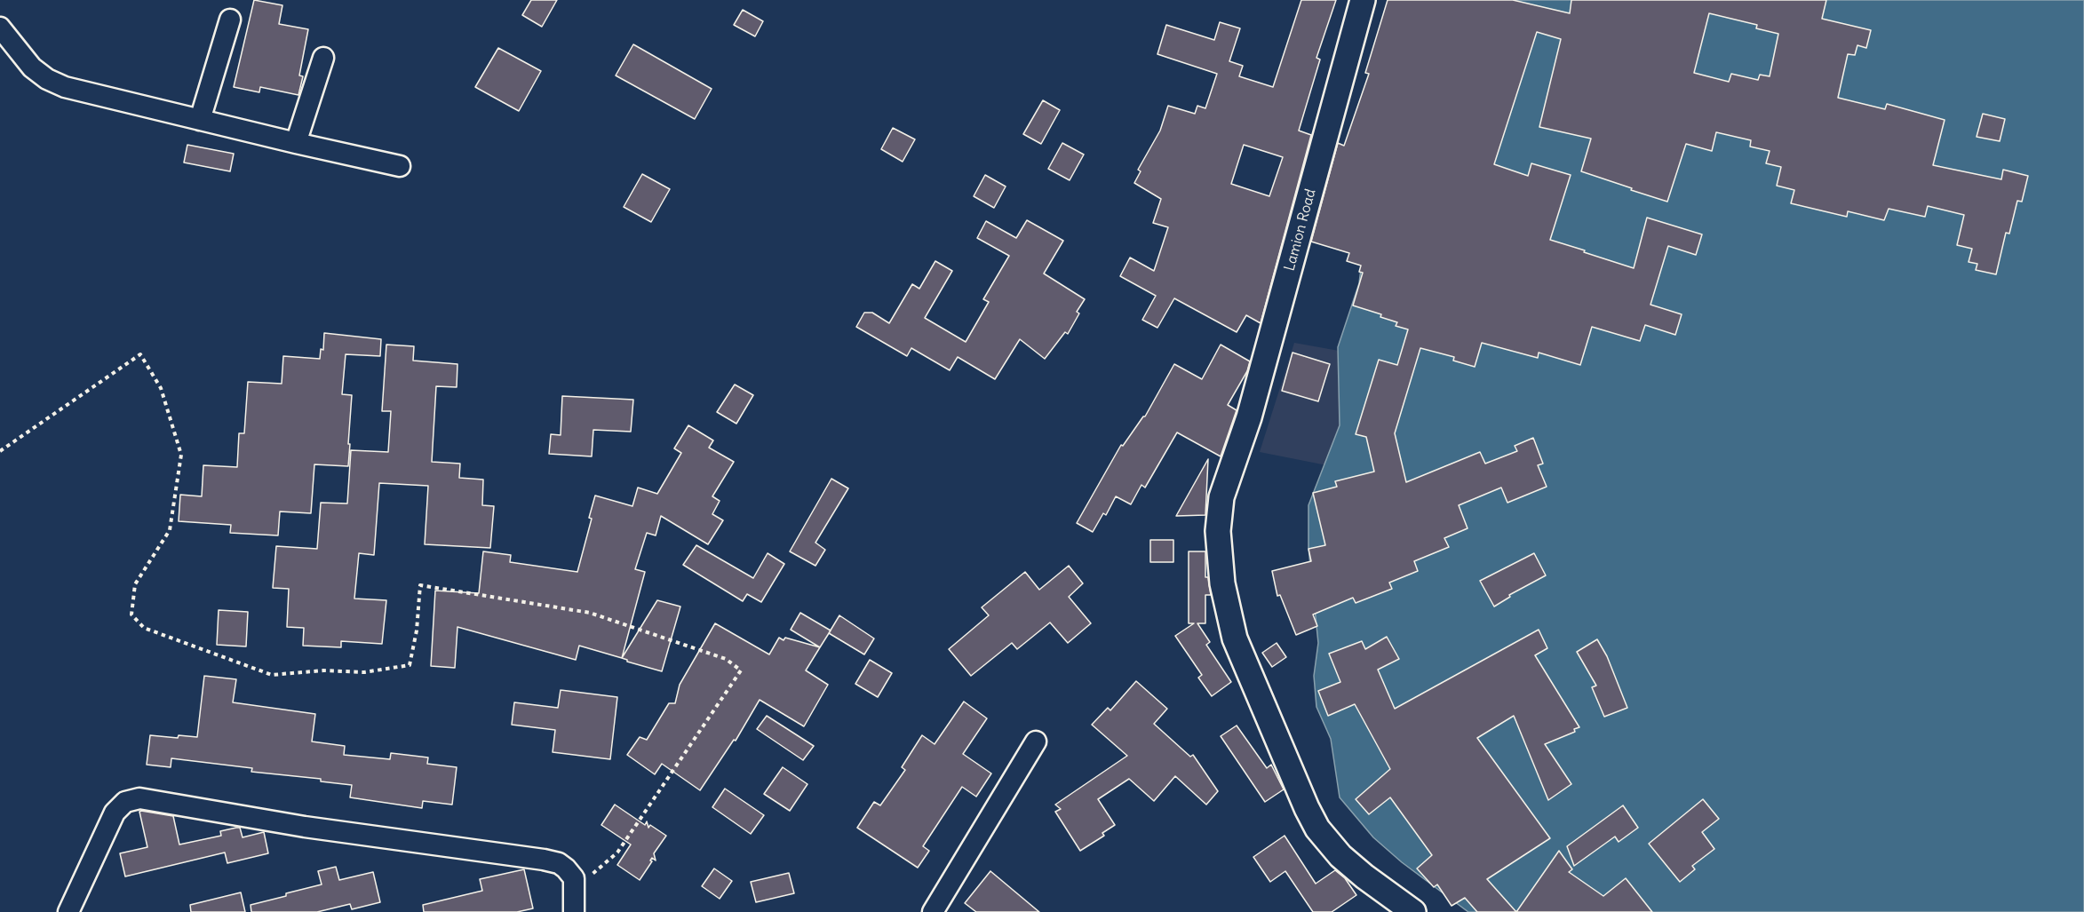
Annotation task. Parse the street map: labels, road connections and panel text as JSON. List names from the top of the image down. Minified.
{"streets":{"street":["Lamion Road"]}}
